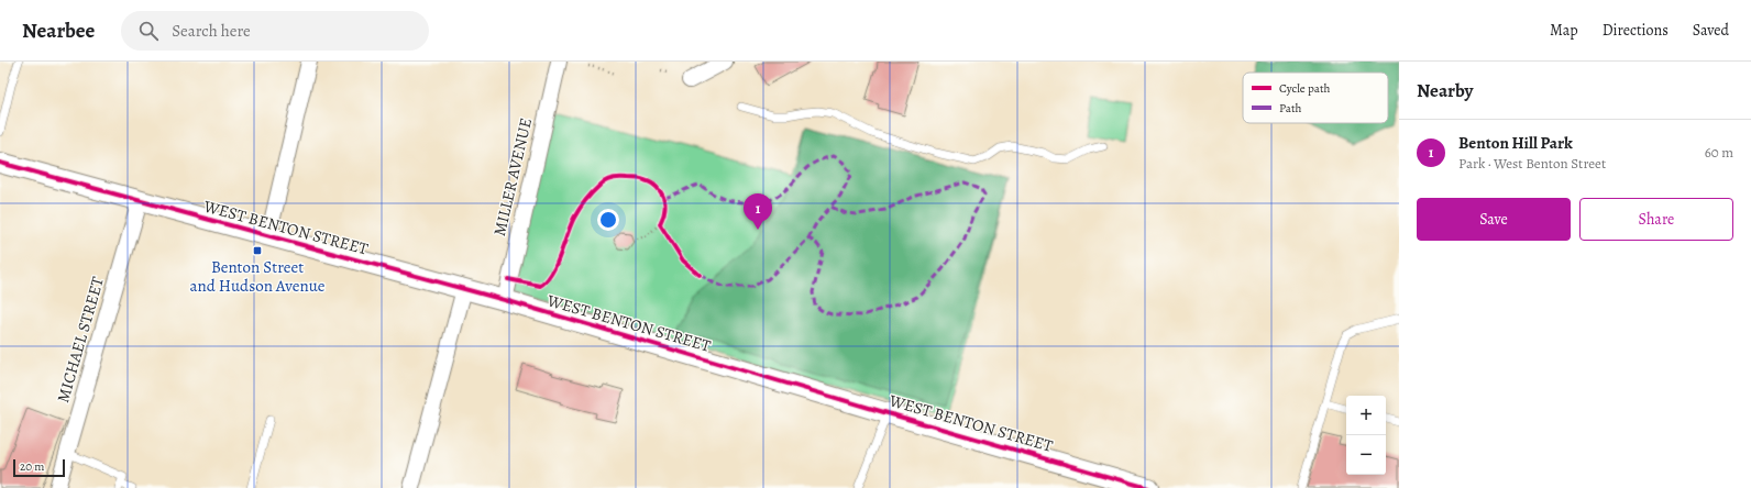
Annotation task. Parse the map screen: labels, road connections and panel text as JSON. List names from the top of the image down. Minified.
{"streets":{"street":["MILLER AVENUE","WEST BENTON STREET","MICHAEL STREET"]},"crossings":[["MILLER AVENUE","WEST BENTON STREET"],["WEST BENTON STREET","MICHAEL STREET"]],"places":{"transit":["Benton Street and Hudson Avenue"]},"legend":["Cycle path","Path"],"scale_bar":"20 m","page":{"header":"Nearbee","search":"Search here","nav":["Map","Directions","Saved"],"heading":"Nearby","list":[{"mark":"1","name":"Benton Hill Park","note":"Park · West Benton Street","value":"60 m"}],"buttons":["Save","Share"],"pins":"1","map_buttons":["+","−"],"scale":"20 m"}}
